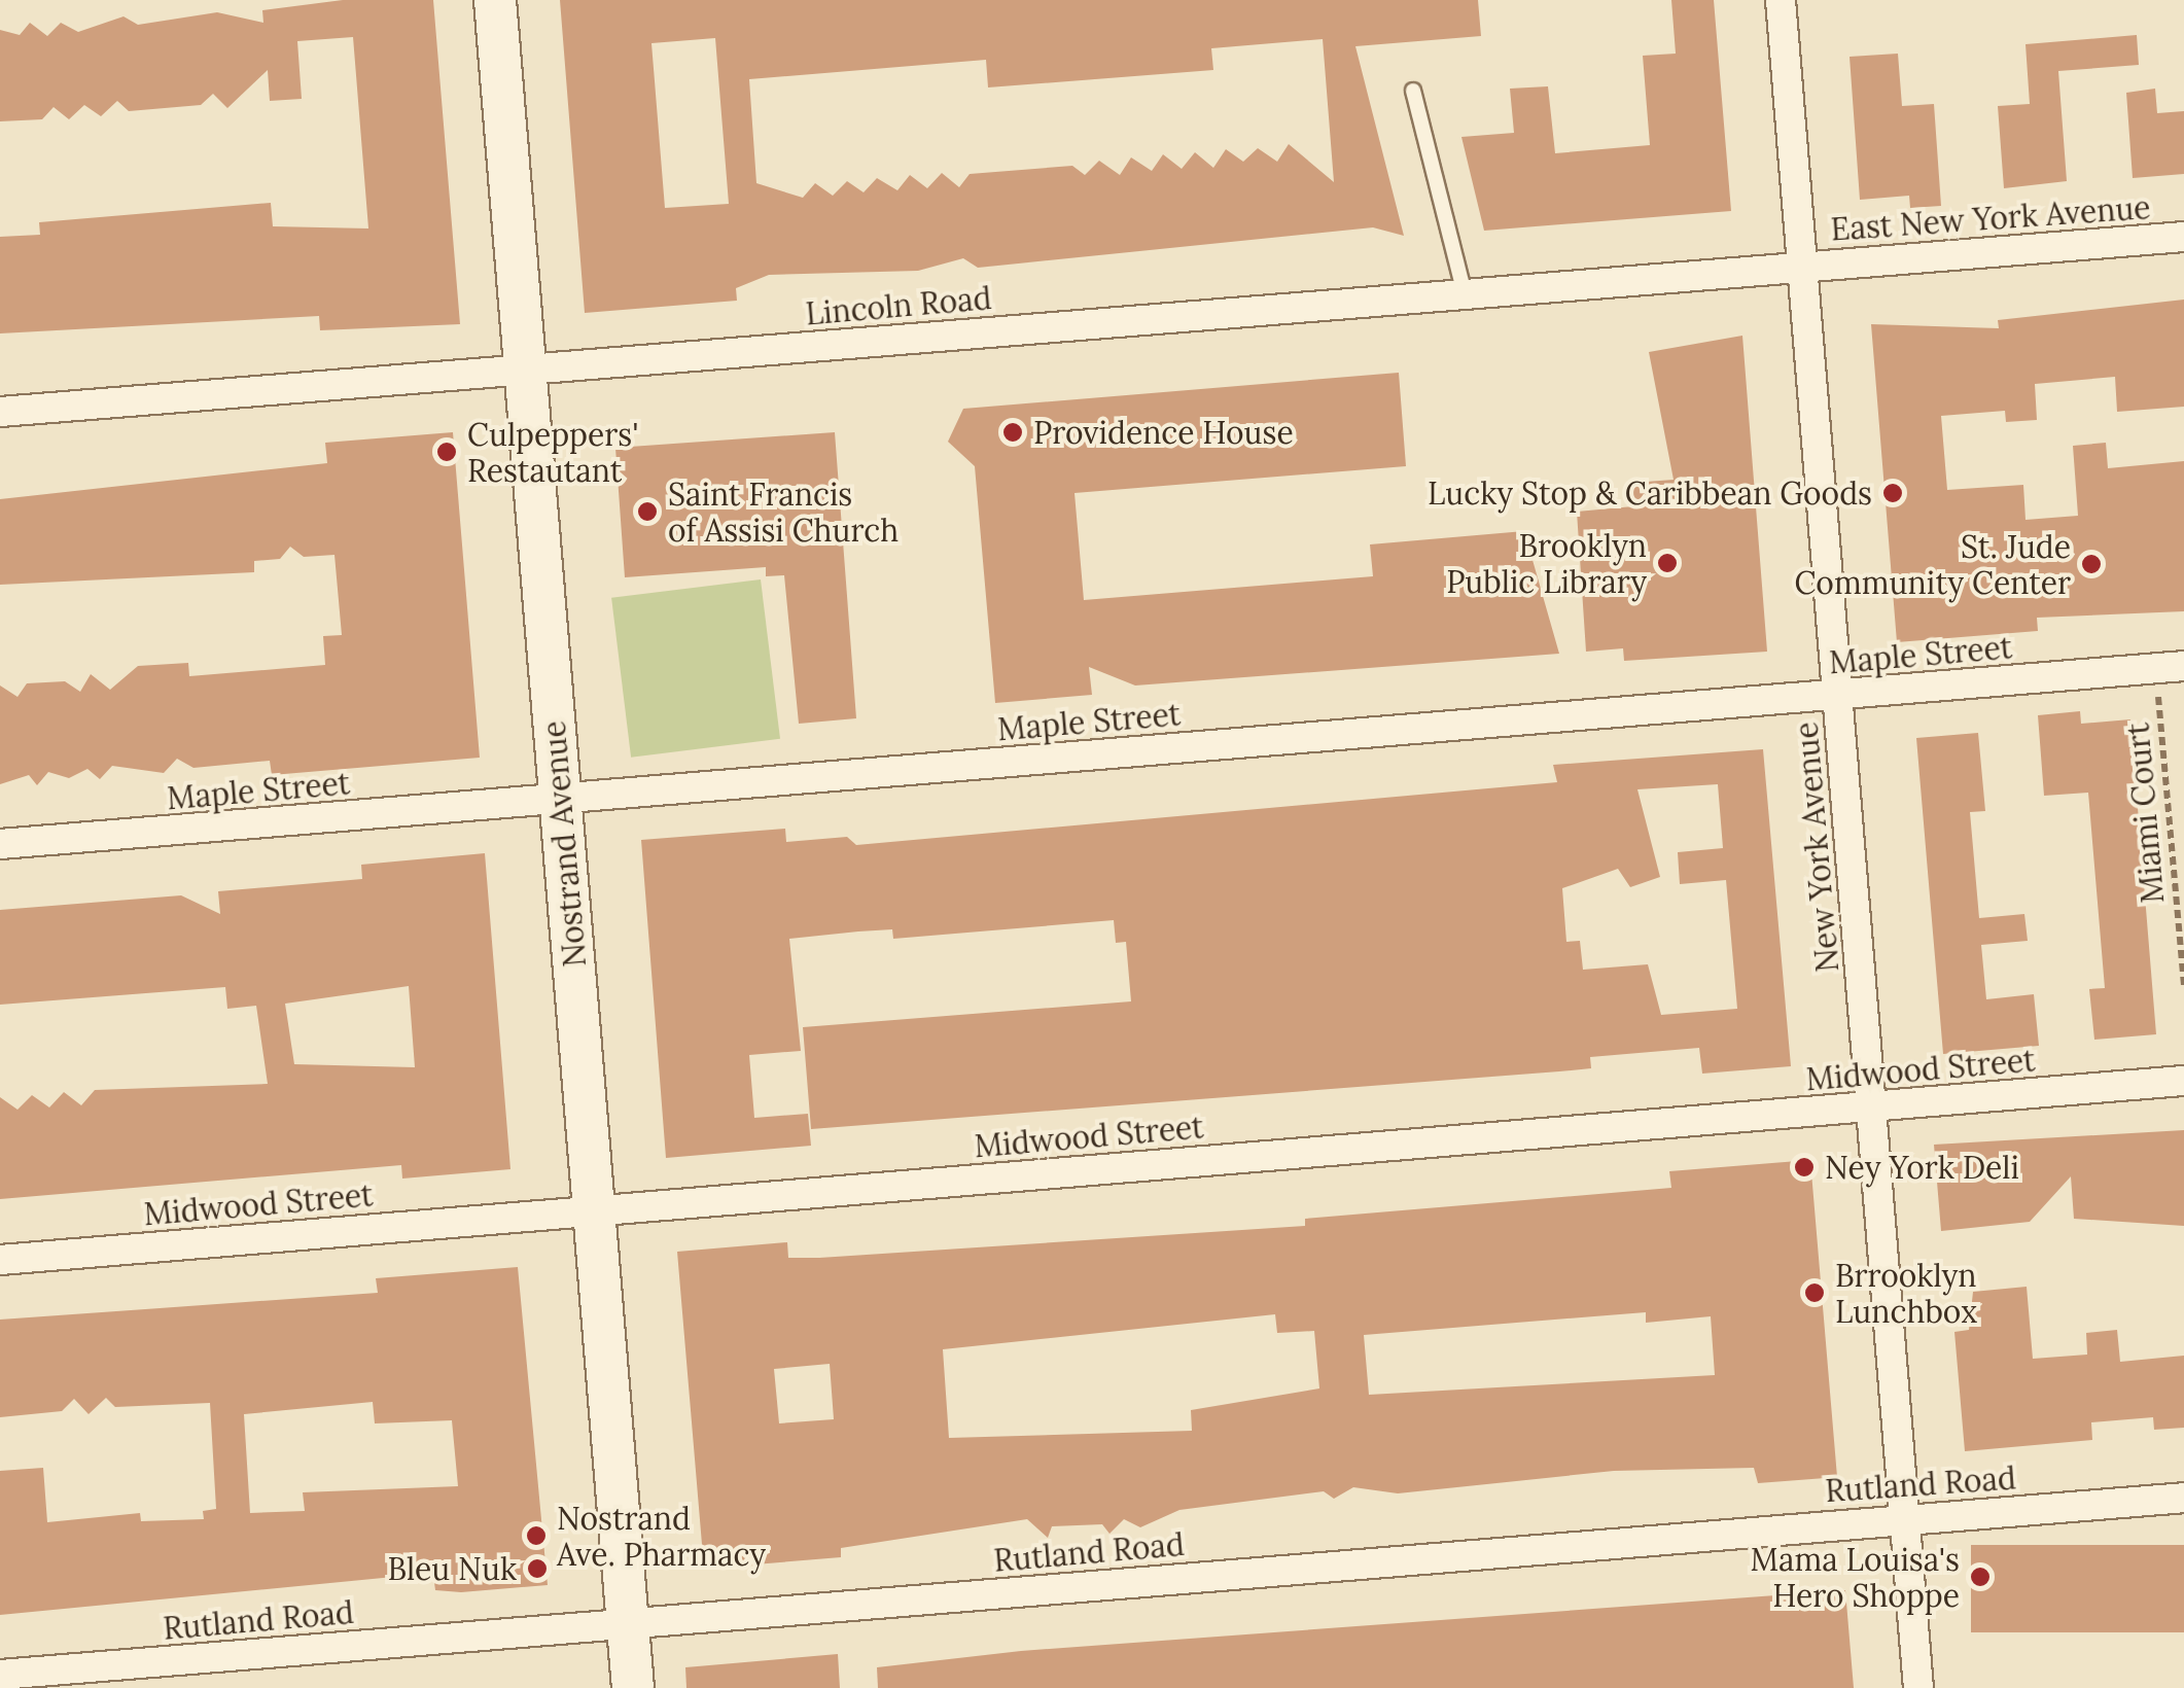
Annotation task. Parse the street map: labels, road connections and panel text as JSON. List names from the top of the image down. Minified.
{"streets":{"main road":["Nostrand Avenue"],"street":["East New York Avenue","Lincoln Road","Maple Street","New York Avenue","Midwood Street","Rutland Road"],"path":["Miami Court"]},"crossings":[["East New York Avenue","Lincoln Road"],["East New York Avenue","New York Avenue"],["Lincoln Road","Nostrand Avenue"],["Lincoln Road","New York Avenue"],["Maple Street","Nostrand Avenue"],["Maple Street","New York Avenue"],["Nostrand Avenue","Midwood Street"],["Nostrand Avenue","Rutland Road"],["New York Avenue","Midwood Street"],["New York Avenue","Rutland Road"]],"places":["Providence House","Culpeppers' Restautant","Lucky Stop & Caribbean Goods","Saint Francis of Assisi Church","Brooklyn Public Library","St. Jude Community Center","Ney York Deli","Brrooklyn Lunchbox","Nostrand Ave. Pharmacy","Bleu Nuk","Mama Louisa's Hero Shoppe"]}
